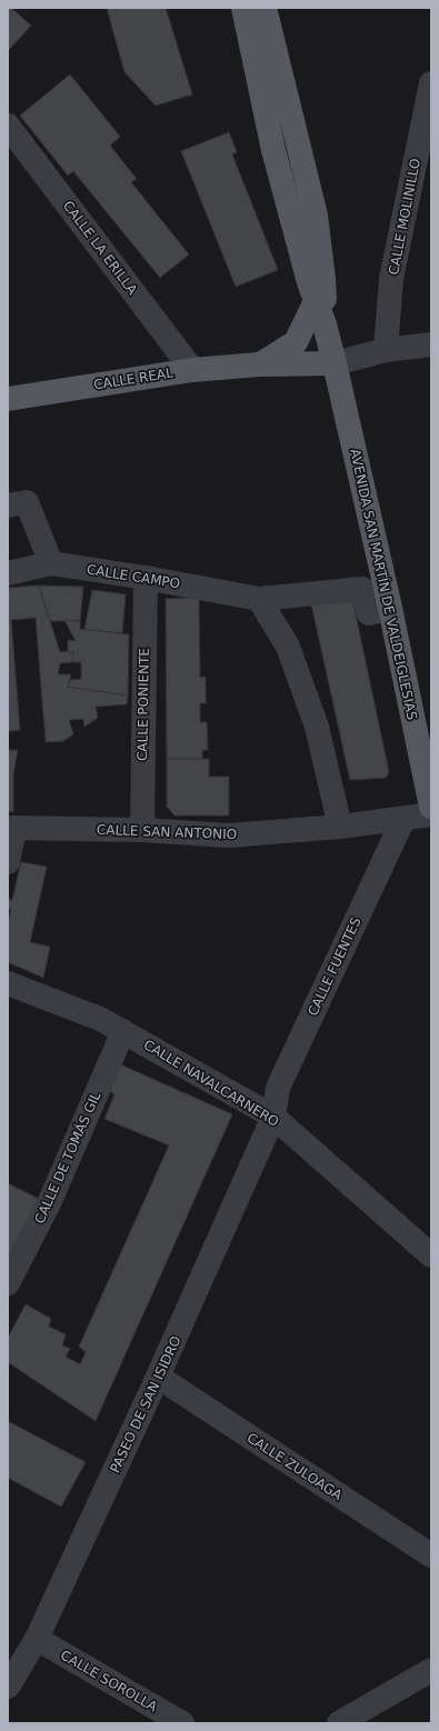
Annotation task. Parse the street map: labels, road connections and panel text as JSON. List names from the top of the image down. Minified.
{"streets":{"main road":["CALLE REAL","AVENIDA SAN MARTÍN DE VALDEIGLESIAS"],"street":["CALLE MOLINILLO","CALLE LA ERILLA","CALLE CAMPO","CALLE PONIENTE","CALLE SAN ANTONIO","CALLE FUENTES","CALLE NAVALCARNERO","CALLE DE TOMÁS GIL","PASEO DE SAN ISIDRO","CALLE ZULOAGA","CALLE SOROLLA"]},"crossings":[["CALLE MOLINILLO","CALLE REAL"],["CALLE LA ERILLA","CALLE REAL"],["CALLE REAL","AVENIDA SAN MARTÍN DE VALDEIGLESIAS"],["CALLE CAMPO","AVENIDA SAN MARTÍN DE VALDEIGLESIAS"],["CALLE CAMPO","CALLE PONIENTE"],["CALLE PONIENTE","CALLE SAN ANTONIO"],["CALLE SAN ANTONIO","CALLE FUENTES"],["CALLE FUENTES","CALLE NAVALCARNERO"],["CALLE FUENTES","PASEO DE SAN ISIDRO"],["CALLE NAVALCARNERO","CALLE DE TOMÁS GIL"],["CALLE NAVALCARNERO","PASEO DE SAN ISIDRO"],["PASEO DE SAN ISIDRO","CALLE ZULOAGA"],["PASEO DE SAN ISIDRO","CALLE SOROLLA"]]}
